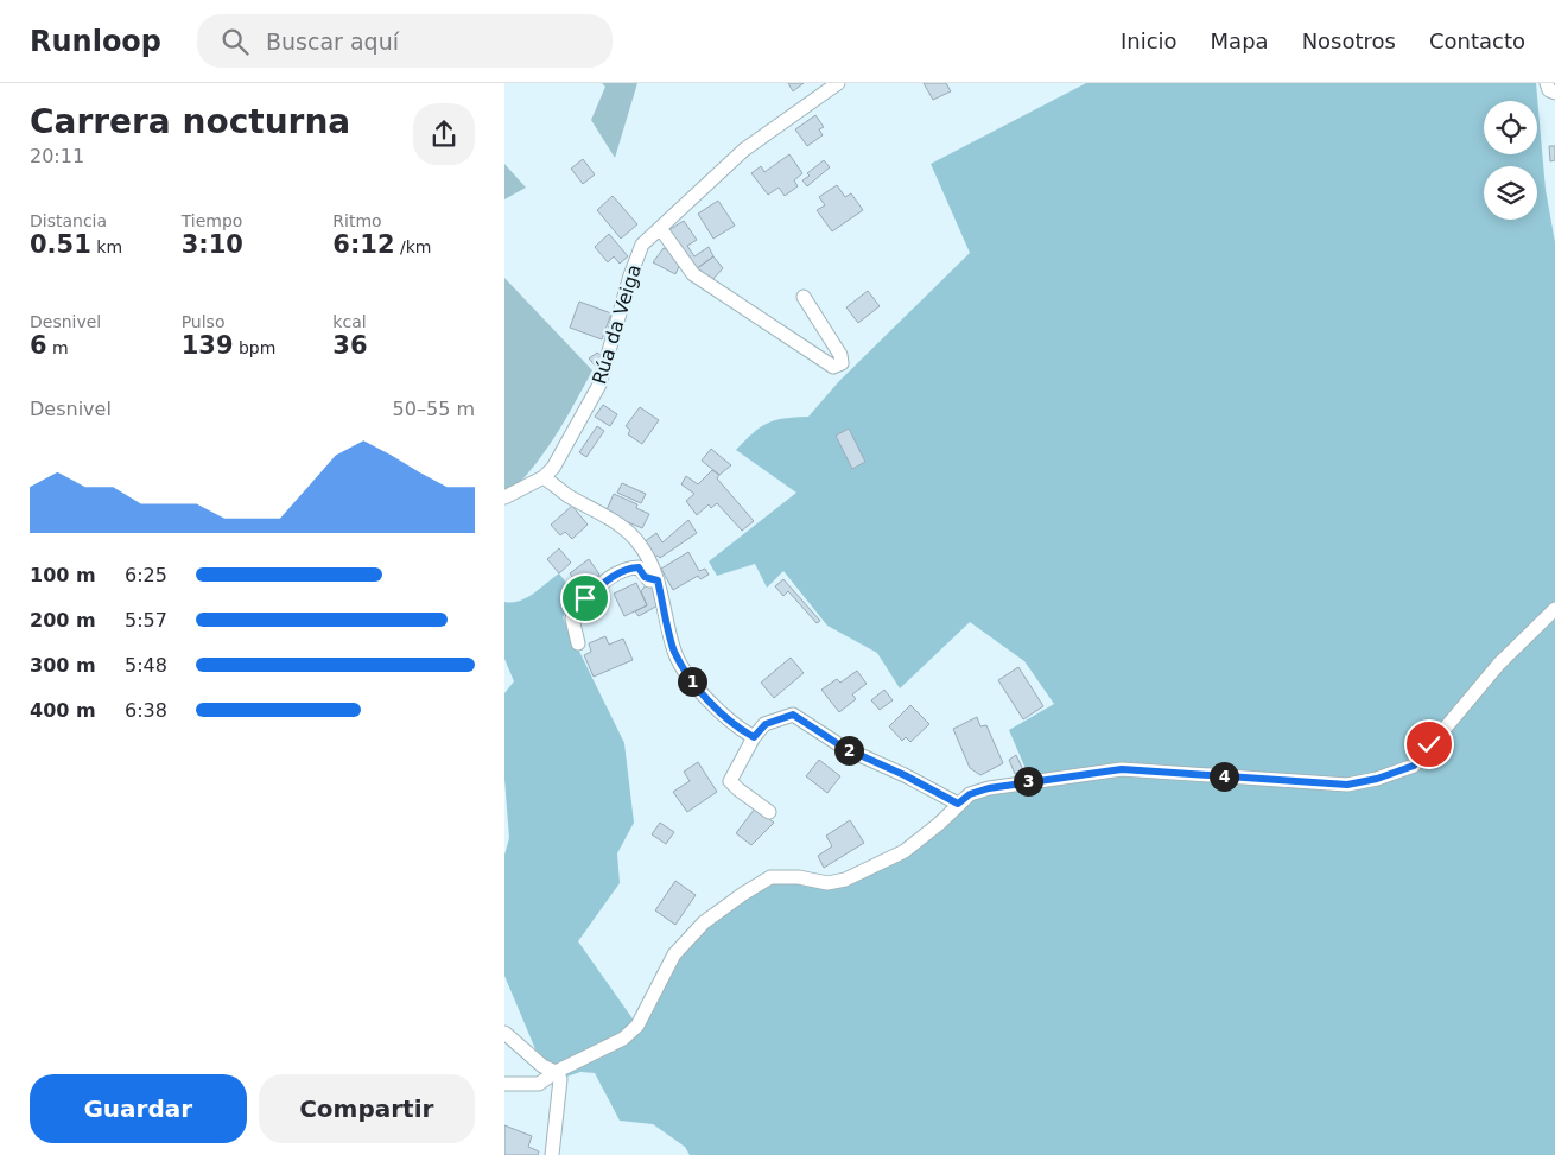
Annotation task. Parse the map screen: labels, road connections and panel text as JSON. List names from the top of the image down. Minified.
{"streets":{"street":["Rúa da Veiga"]},"page":{"header":"Runloop","search":"Buscar aquí","nav":["Inicio","Mapa","Nosotros","Contacto"],"heading":["Carrera nocturna","20:11"],"stats":[["Distancia","0.51 km"],["Tiempo","3:10"],["Ritmo","6:12 /km"],["Desnivel","6 m"],["Pulso","139 bpm"],["kcal","36"]],"chart":["Desnivel","50–55 m"],"list":[{"name":"100 m","note":"6:25"},{"name":"200 m","note":"5:57"},{"name":"300 m","note":"5:48"},{"name":"400 m","note":"6:38"}],"pins":["1","2","4","3"],"buttons":["Guardar","Compartir"]}}
